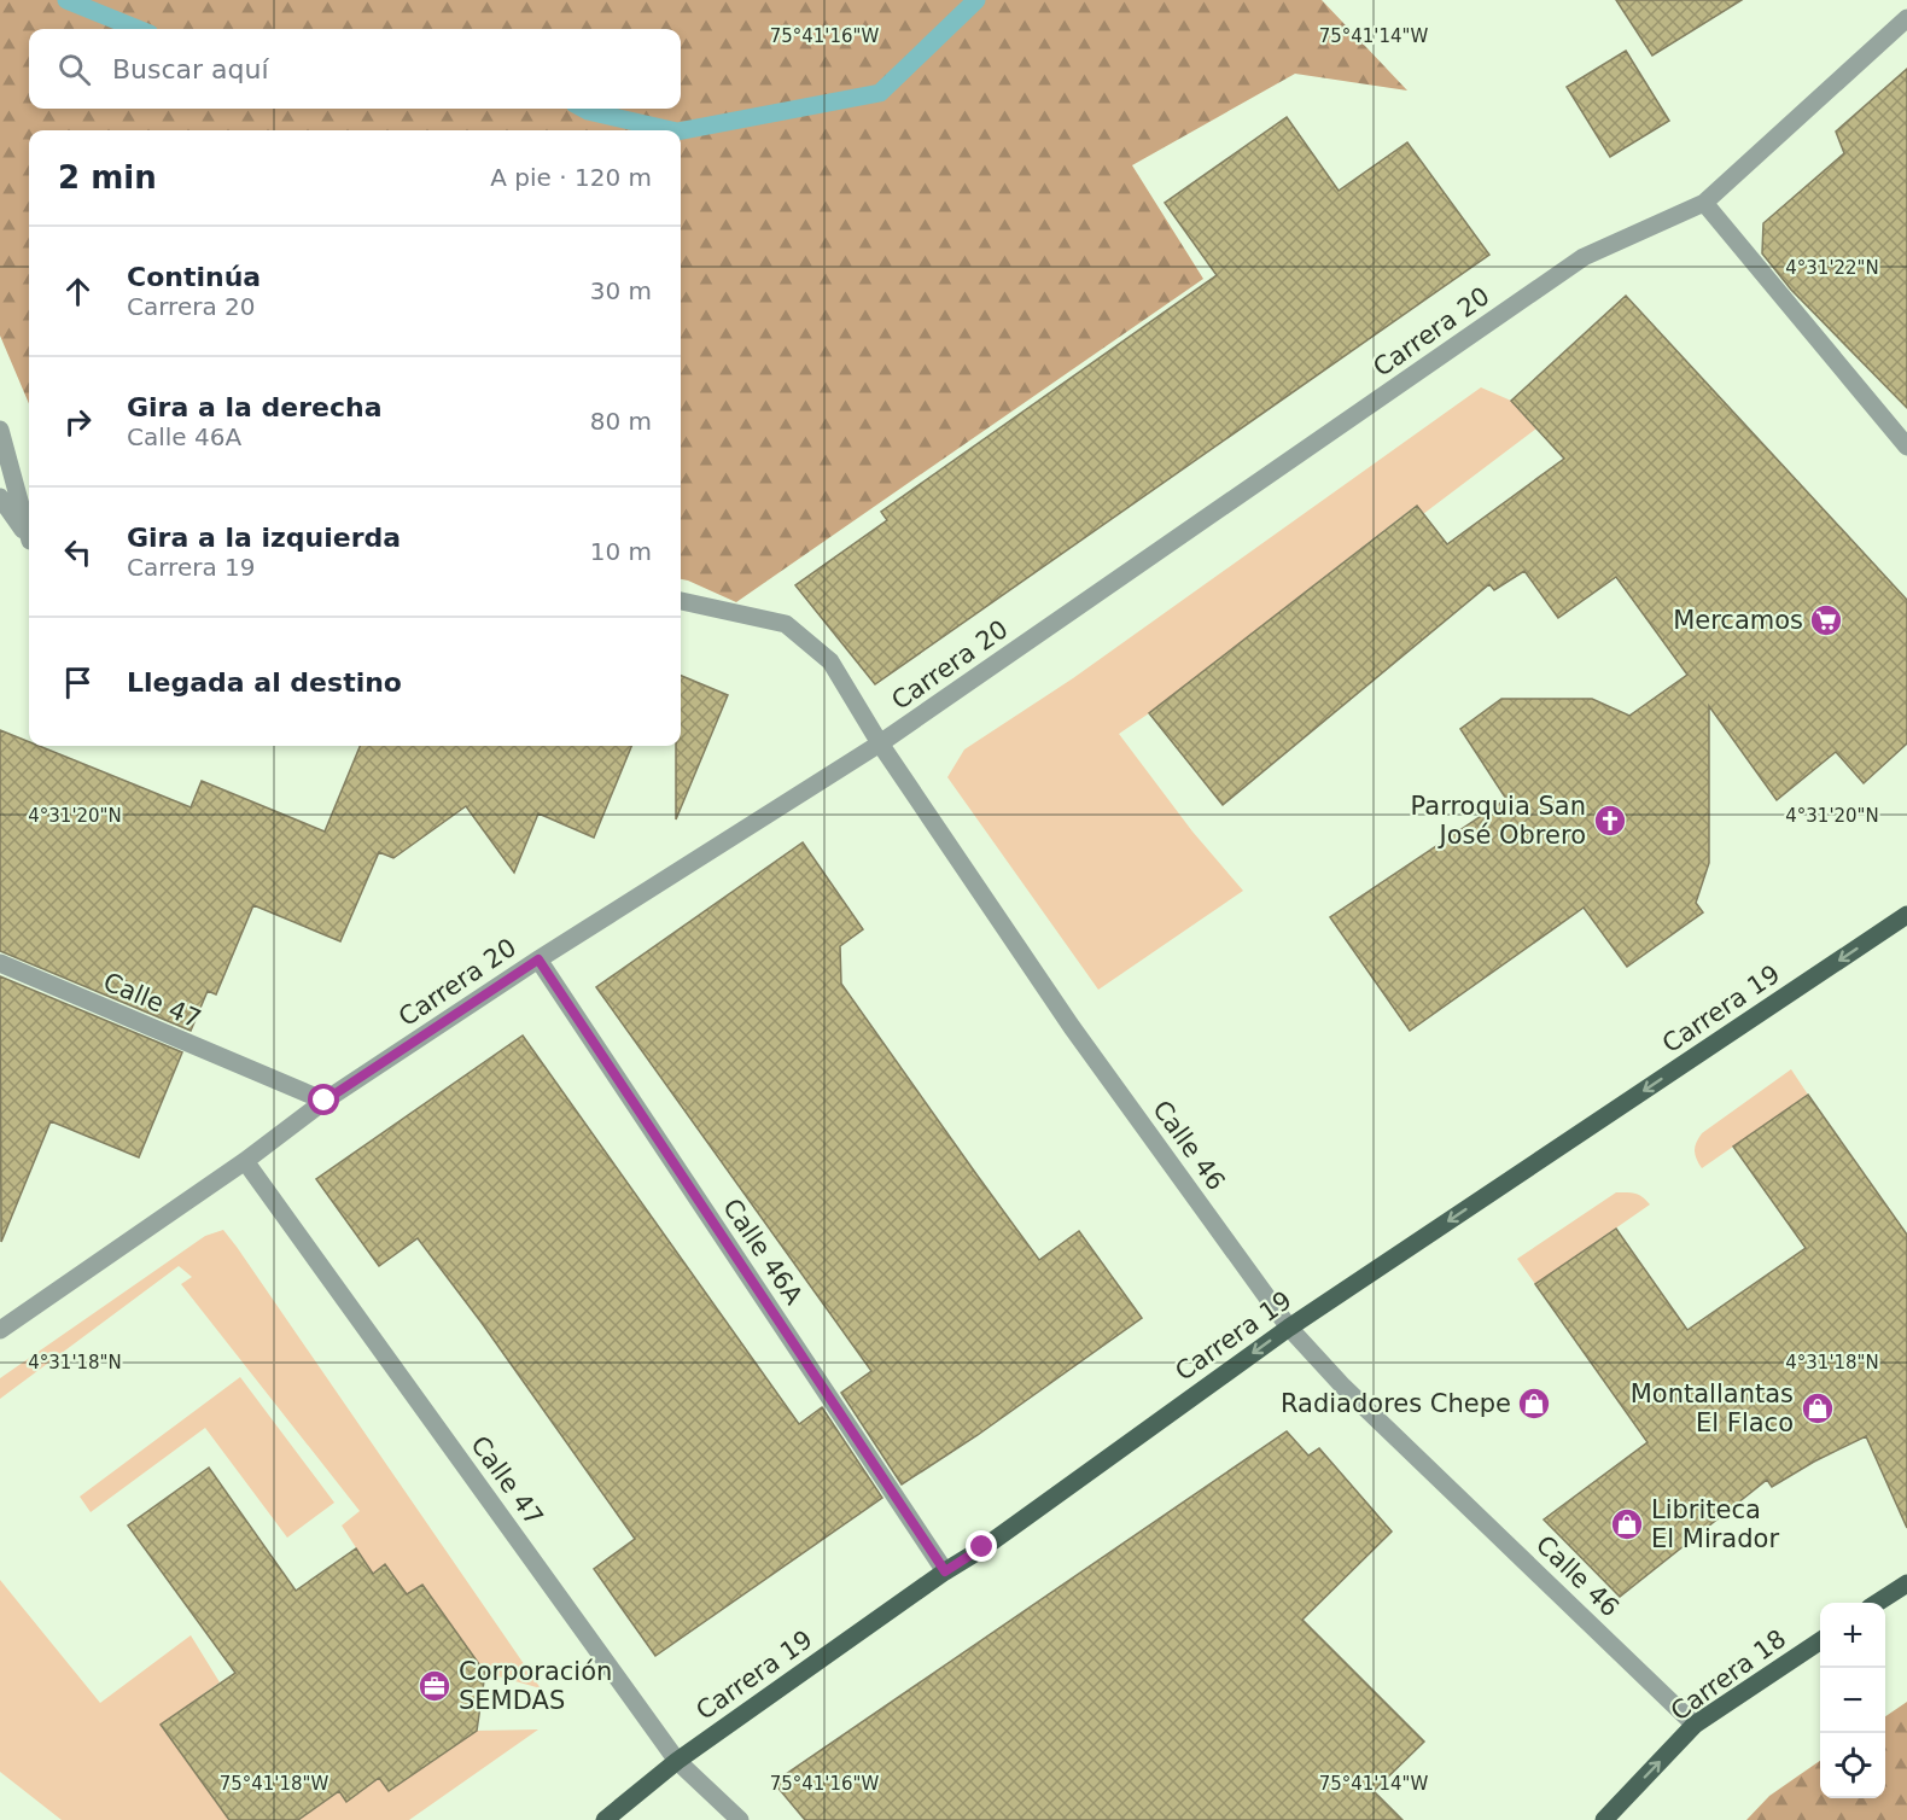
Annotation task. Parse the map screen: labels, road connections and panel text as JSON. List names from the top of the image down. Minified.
{"streets":{"main road":["Carrera 19","Carrera 18"],"street":["Carrera 20","Calle 47","Calle 46","Calle 46A"]},"crossings":[["Carrera 20","Calle 47"],["Carrera 20","Calle 46"],["Carrera 20","Calle 46A"],["Calle 47","Carrera 19"],["Carrera 19","Calle 46"],["Carrera 19","Calle 46A"],["Calle 46","Carrera 18"]],"one_way":["Carrera 19","Carrera 18"],"places":{"supermarket":["Mercamos"],"church":["Parroquia San José Obrero"],"shop":["Radiadores Chepe","Montallantas El Flaco","Libriteca El Mirador"],"office":["Corporación SEMDAS"]},"page":{"search":"Buscar aquí","heading":["2 min","A pie · 120 m"],"list":[["Continúa","Carrera 20","30 m"],["Gira a la derecha","Calle 46A","80 m"],["Gira a la izquierda","Carrera 19","10 m"],"Llegada al destino"],"map_buttons":["+","−"]},"coordinates":["75°41'16\"W","75°41'14\"W","4°31'22\"N","4°31'20\"N","4°31'18\"N","75°41'18\"W"]}
